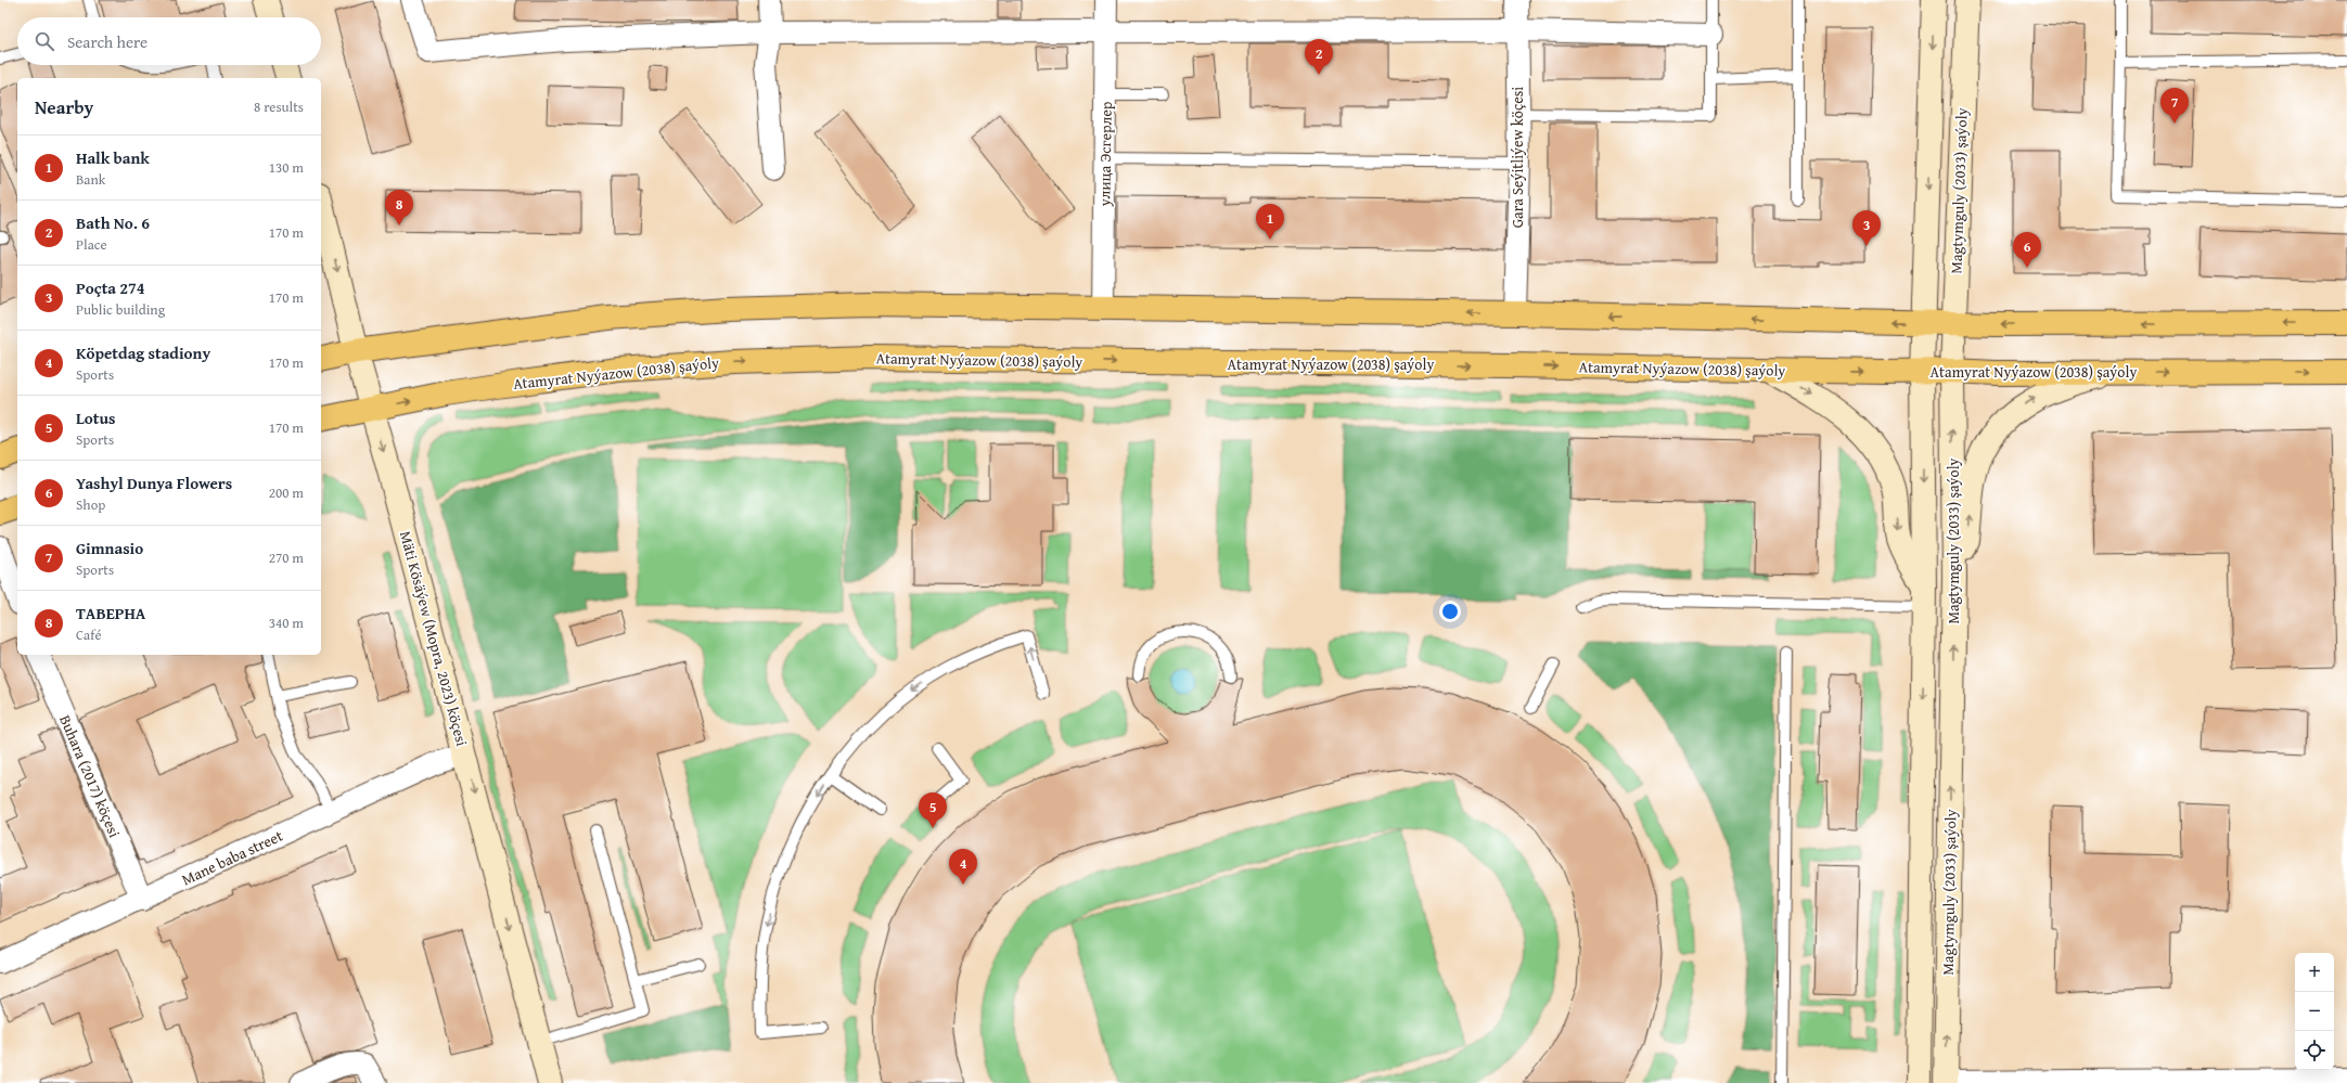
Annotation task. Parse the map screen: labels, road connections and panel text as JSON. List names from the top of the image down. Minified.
{"streets":{"main road":["Magtymguly (2033) şaýoly","Atamyrat Nyýazow (2038) şaýoly","Mäti Kösäýew (Mopra, 2023) köçesi"],"street":["улица Эсгерлер","Gara Seýitliýew köçesi","Buhara (2017) köçesi","Mane baba street"]},"crossings":[["Magtymguly (2033) şaýoly","Atamyrat Nyýazow (2038) şaýoly"],["Atamyrat Nyýazow (2038) şaýoly","Mäti Kösäýew (Mopra, 2023) köçesi"],["Mäti Kösäýew (Mopra, 2023) köçesi","Mane baba street"],["Buhara (2017) köçesi","Mane baba street"]],"one_way":["Mäti Kösäýew (Mopra, 2023) köçesi"],"page":{"search":"Search here","pins":["2","7","8","1","3","6","5","4"],"heading":["Nearby","8 results"],"list":[{"mark":"1","name":"Halk bank","note":"Bank","value":"130 m"},{"mark":"2","name":"Bath No. 6","note":"Place","value":"170 m"},{"mark":"3","name":"Poçta 274","note":"Public building","value":"170 m"},{"mark":"4","name":"Köpetdag stadiony","note":"Sports","value":"170 m"},{"mark":"5","name":"Lotus","note":"Sports","value":"170 m"},{"mark":"6","name":"Yashyl Dunya Flowers","note":"Shop","value":"200 m"},{"mark":"7","name":"Gimnasio","note":"Sports","value":"270 m"},{"mark":"8","name":"ТАВЕРНА","note":"Café","value":"340 m"}],"map_buttons":["+","−"]}}
